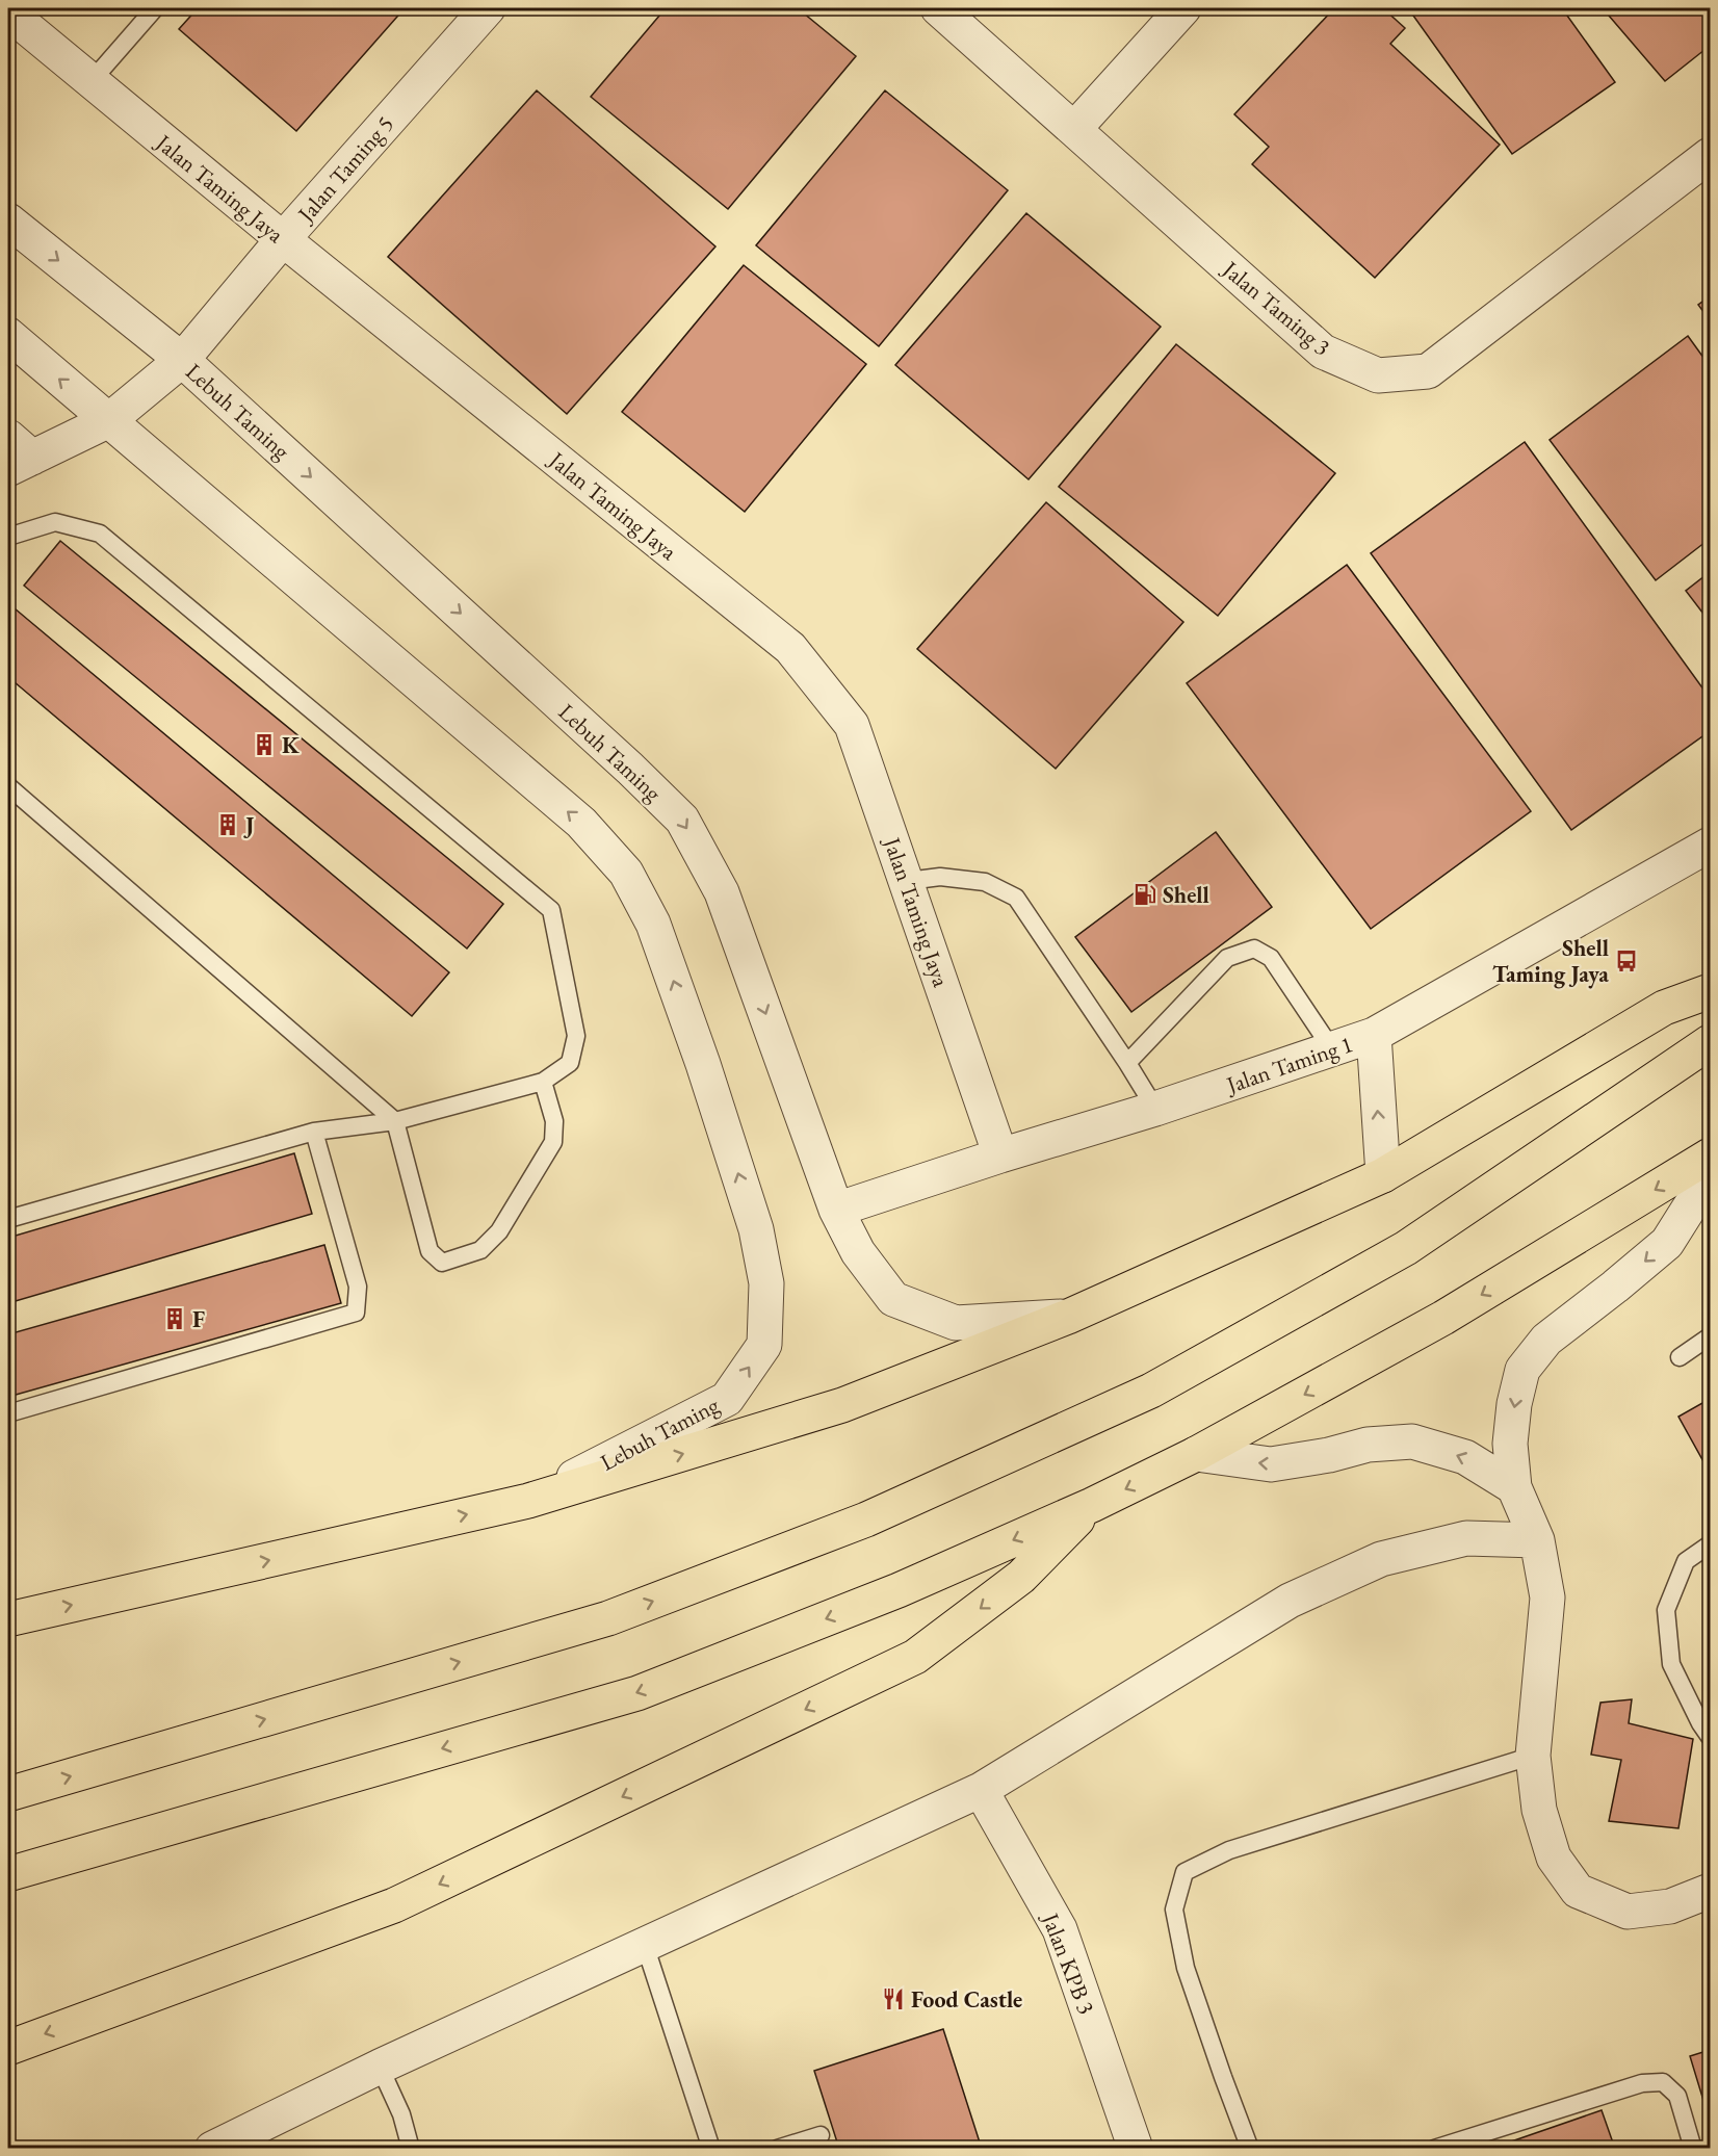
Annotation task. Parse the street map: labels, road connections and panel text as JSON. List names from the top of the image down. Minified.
{"streets":{"street":["Jalan Taming 5","Jalan Taming Jaya","Jalan Taming 3","Lebuh Taming","Jalan Taming 1","Jalan KPB 3"]},"crossings":[["Jalan Taming 5","Jalan Taming Jaya"],["Jalan Taming 5","Lebuh Taming"],["Jalan Taming Jaya","Jalan Taming 1"],["Lebuh Taming","Jalan Taming 1"]],"places":{"building":["K","J","F"],"fuel station":["Shell"],"bus stop":["Shell Taming Jaya"],"restaurant":["Food Castle"]}}
